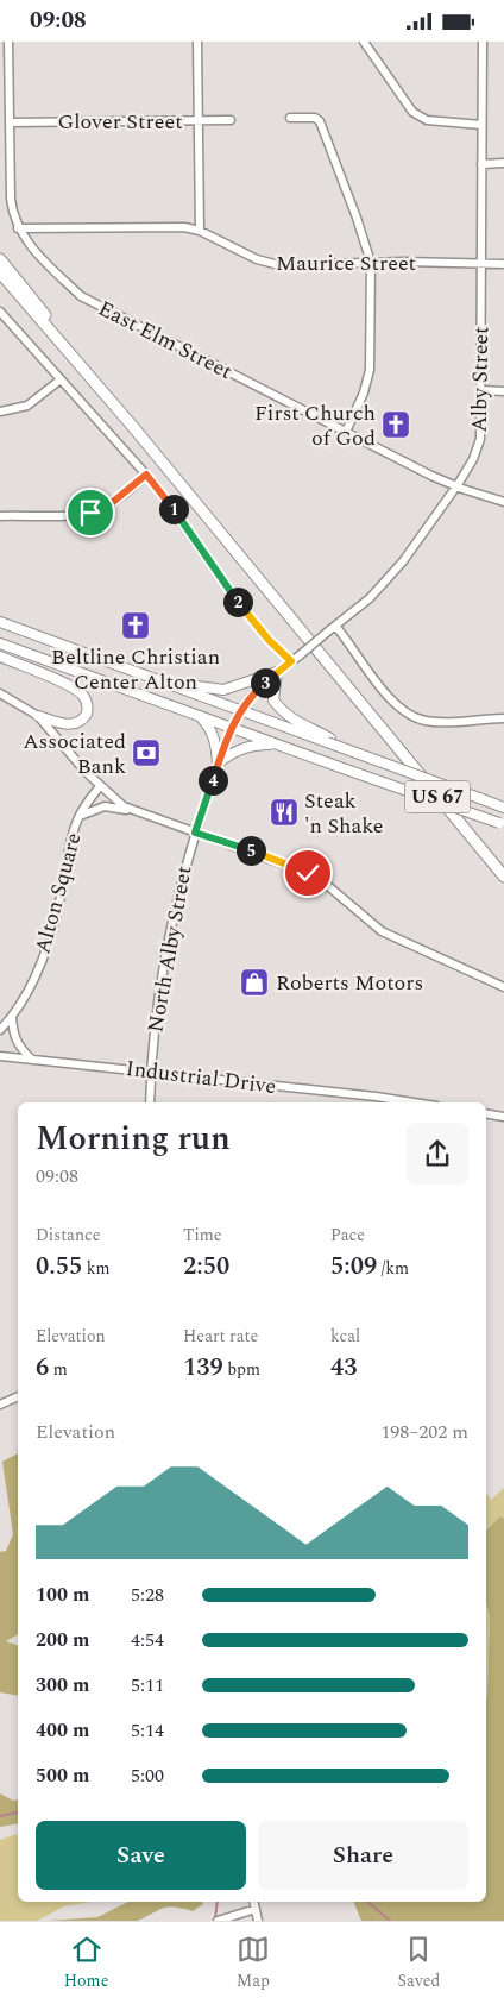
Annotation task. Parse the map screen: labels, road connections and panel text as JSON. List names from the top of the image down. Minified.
{"streets":{"highway":["US 67"],"street":["Glover Street","Maurice Street","East Elm Street","Alby Street","Alton Square","North Alby Street","Industrial Drive"]},"crossings":[["Glover Street","East Elm Street"],["Maurice Street","East Elm Street"],["Maurice Street","Alby Street"],["East Elm Street","Alby Street"],["Alby Street","North Alby Street"],["North Alby Street","Industrial Drive"]],"places":{"church":["First Church of God","Beltline Christian Center Alton"],"bank":["Associated Bank"],"restaurant":["Steak 'n Shake"],"shop":["Roberts Motors"]},"page":{"status":"09:08","pins":["1","2","3","4","5"],"heading":["Morning run","09:08"],"stats":[["Distance","0.55 km"],["Time","2:50"],["Pace","5:09 /km"],["Elevation","6 m"],["Heart rate","139 bpm"],["kcal","43"]],"chart":["Elevation","198–202 m"],"list":[{"name":"100 m","note":"5:28"},{"name":"200 m","note":"4:54"},{"name":"300 m","note":"5:11"},{"name":"400 m","note":"5:14"},{"name":"500 m","note":"5:00"}],"buttons":["Save","Share"],"tabs":["Home","Map","Saved"]}}
